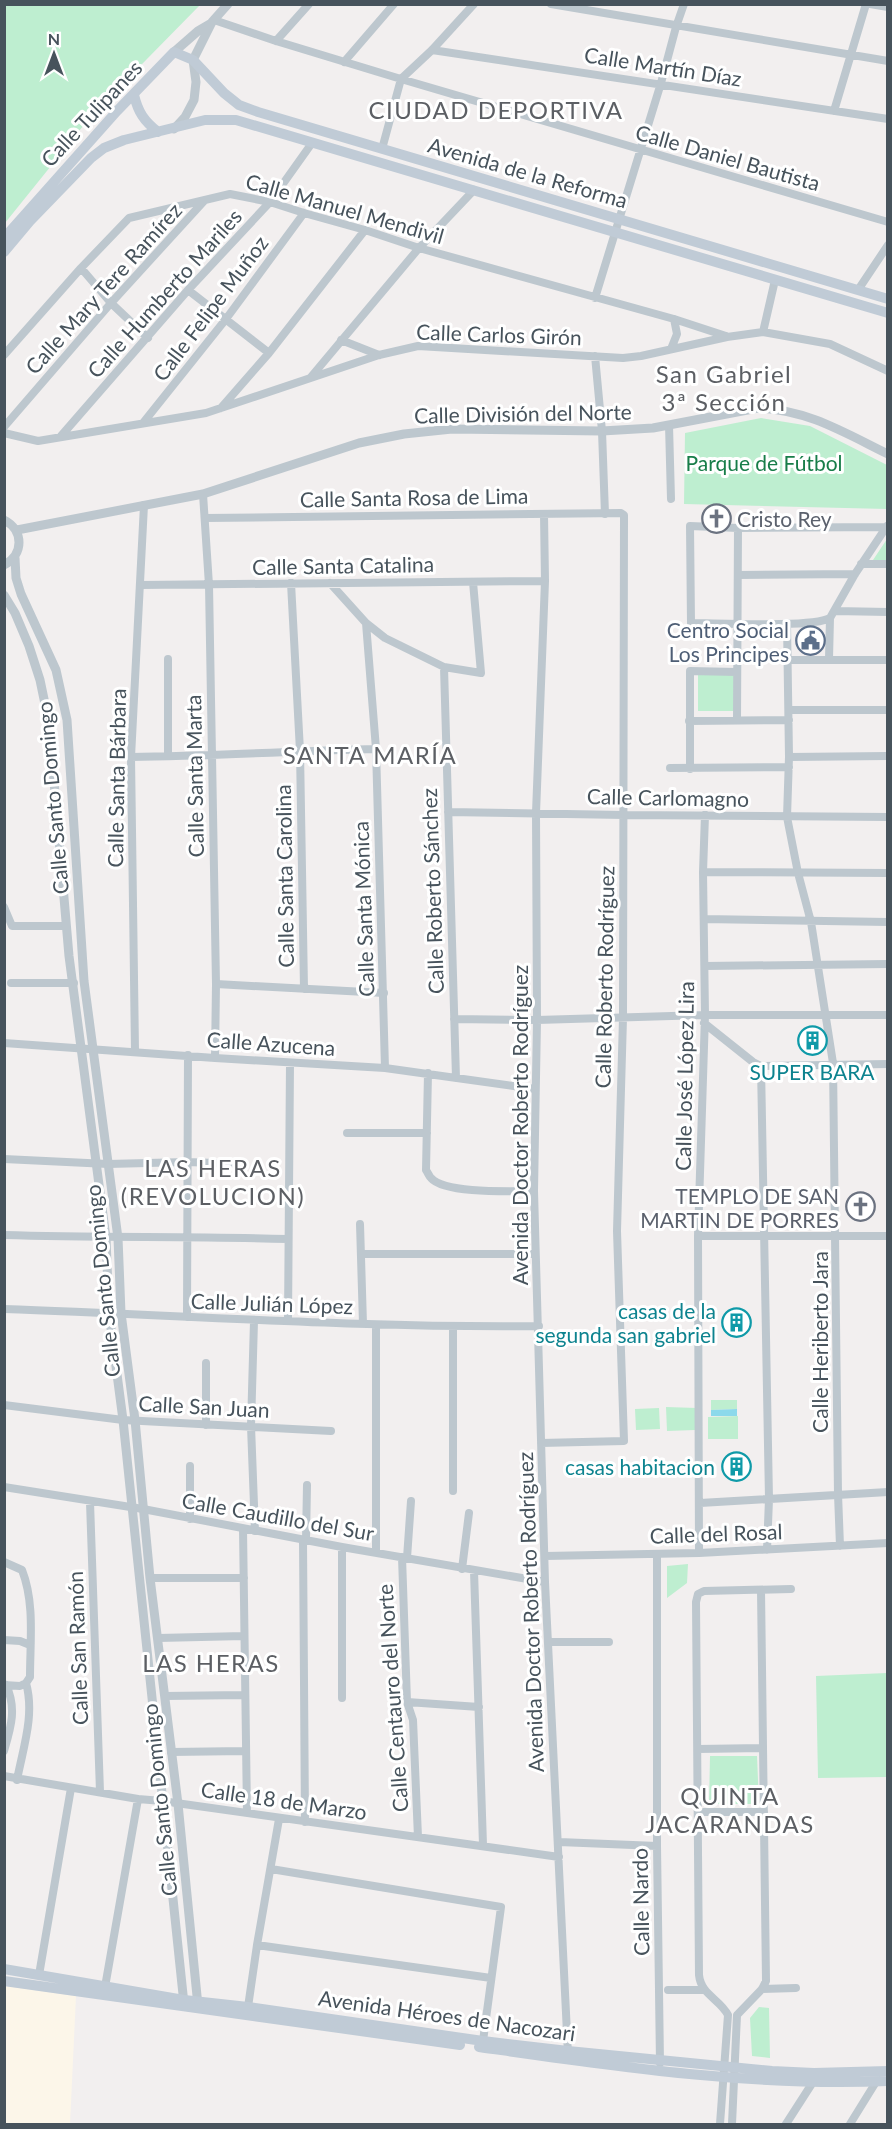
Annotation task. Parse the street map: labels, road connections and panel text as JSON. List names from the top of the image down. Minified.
{"streets":{"main road":["Calle Tulipanes","Avenida de la Reforma","Avenida Héroes de Nacozari"],"street":["Calle Martín Díaz","Calle Daniel Bautista","Calle Manuel Mendivil","Calle Mary Tere Ramírez","Calle Humberto Mariles","Calle Felipe Muñoz","Calle Carlos Girón","Calle División del Norte","Calle Santa Rosa de Lima","Calle Santa Catalina","Calle Santa Marta","Calle Santa Bárbara","Calle Carlomagno","Calle Santo Domingo","Calle Santa Carolina","Calle Roberto Sánchez","Calle Santa Mónica","Calle Roberto Rodríguez","Calle Azucena","Calle José López Lira","Avenida Doctor Roberto Rodríguez","Calle Julián López","Calle Heriberto Jara","Calle San Juan","Calle Caudillo del Sur","Calle del Rosal","Calle San Ramón","Calle Centauro del Norte","Calle 18 de Marzo","Calle Nardo"]},"crossings":[["Calle Tulipanes","Calle Daniel Bautista"],["Calle Tulipanes","Avenida de la Reforma"],["Avenida de la Reforma","Calle Humberto Mariles"],["Calle Manuel Mendivil","Calle Mary Tere Ramírez"],["Calle Manuel Mendivil","Calle Humberto Mariles"],["Calle Manuel Mendivil","Calle Felipe Muñoz"],["Calle Manuel Mendivil","Calle Carlos Girón"],["Calle Humberto Mariles","Calle Carlos Girón"],["Calle Felipe Muñoz","Calle Carlos Girón"],["Calle División del Norte","Calle Santa Marta"],["Calle División del Norte","Calle Santa Bárbara"],["Calle División del Norte","Calle Santo Domingo"],["Calle Santa Rosa de Lima","Calle Santa Marta"],["Calle Santa Rosa de Lima","Calle Roberto Rodríguez"],["Calle Santa Rosa de Lima","Avenida Doctor Roberto Rodríguez"],["Calle Santa Catalina","Calle Santa Marta"],["Calle Santa Catalina","Calle Santa Bárbara"],["Calle Santa Catalina","Calle Santa Carolina"],["Calle Santa Catalina","Avenida Doctor Roberto Rodríguez"],["Calle Santa Marta","Calle Azucena"],["Calle Santa Bárbara","Calle Azucena"],["Calle Carlomagno","Calle Roberto Sánchez"],["Calle Carlomagno","Calle Roberto Rodríguez"],["Calle Carlomagno","Calle José López Lira"],["Calle Carlomagno","Avenida Doctor Roberto Rodríguez"],["Calle Carlomagno","Calle Heriberto Jara"],["Calle Santo Domingo","Calle Azucena"],["Calle Santo Domingo","Calle Julián López"],["Calle Santo Domingo","Calle San Juan"],["Calle Santo Domingo","Calle Caudillo del Sur"],["Calle Santo Domingo","Calle 18 de Marzo"],["Calle Santo Domingo","Avenida Héroes de Nacozari"],["Calle Roberto Sánchez","Calle Azucena"],["Calle Santa Mónica","Calle Azucena"],["Calle Roberto Rodríguez","Avenida Doctor Roberto Rodríguez"],["Calle Azucena","Avenida Doctor Roberto Rodríguez"],["Calle José López Lira","Calle del Rosal"],["Avenida Doctor Roberto Rodríguez","Calle Julián López"],["Avenida Doctor Roberto Rodríguez","Calle Caudillo del Sur"],["Avenida Doctor Roberto Rodríguez","Calle del Rosal"],["Avenida Doctor Roberto Rodríguez","Calle 18 de Marzo"],["Avenida Doctor Roberto Rodríguez","Avenida Héroes de Nacozari"],["Calle Heriberto Jara","Calle del Rosal"],["Calle Caudillo del Sur","Calle San Ramón"],["Calle Caudillo del Sur","Calle Centauro del Norte"],["Calle del Rosal","Calle Nardo"],["Calle San Ramón","Calle 18 de Marzo"],["Calle Centauro del Norte","Calle 18 de Marzo"],["Calle Nardo","Avenida Héroes de Nacozari"]],"districts":["CIUDAD DEPORTIVA","San Gabriel 3ª Sección","SANTA MARÍA","LAS HERAS (REVOLUCION)","LAS HERAS","QUINTA JACARANDAS"],"parks":["Parque de Fútbol"],"places":{"church":["Cristo Rey","TEMPLO DE SAN MARTIN DE PORRES"],"public building":["Centro Social Los Principes"],"building":["SUPER BARA","casas de la segunda san gabriel","casas habitacion"]},"north":"top"}
